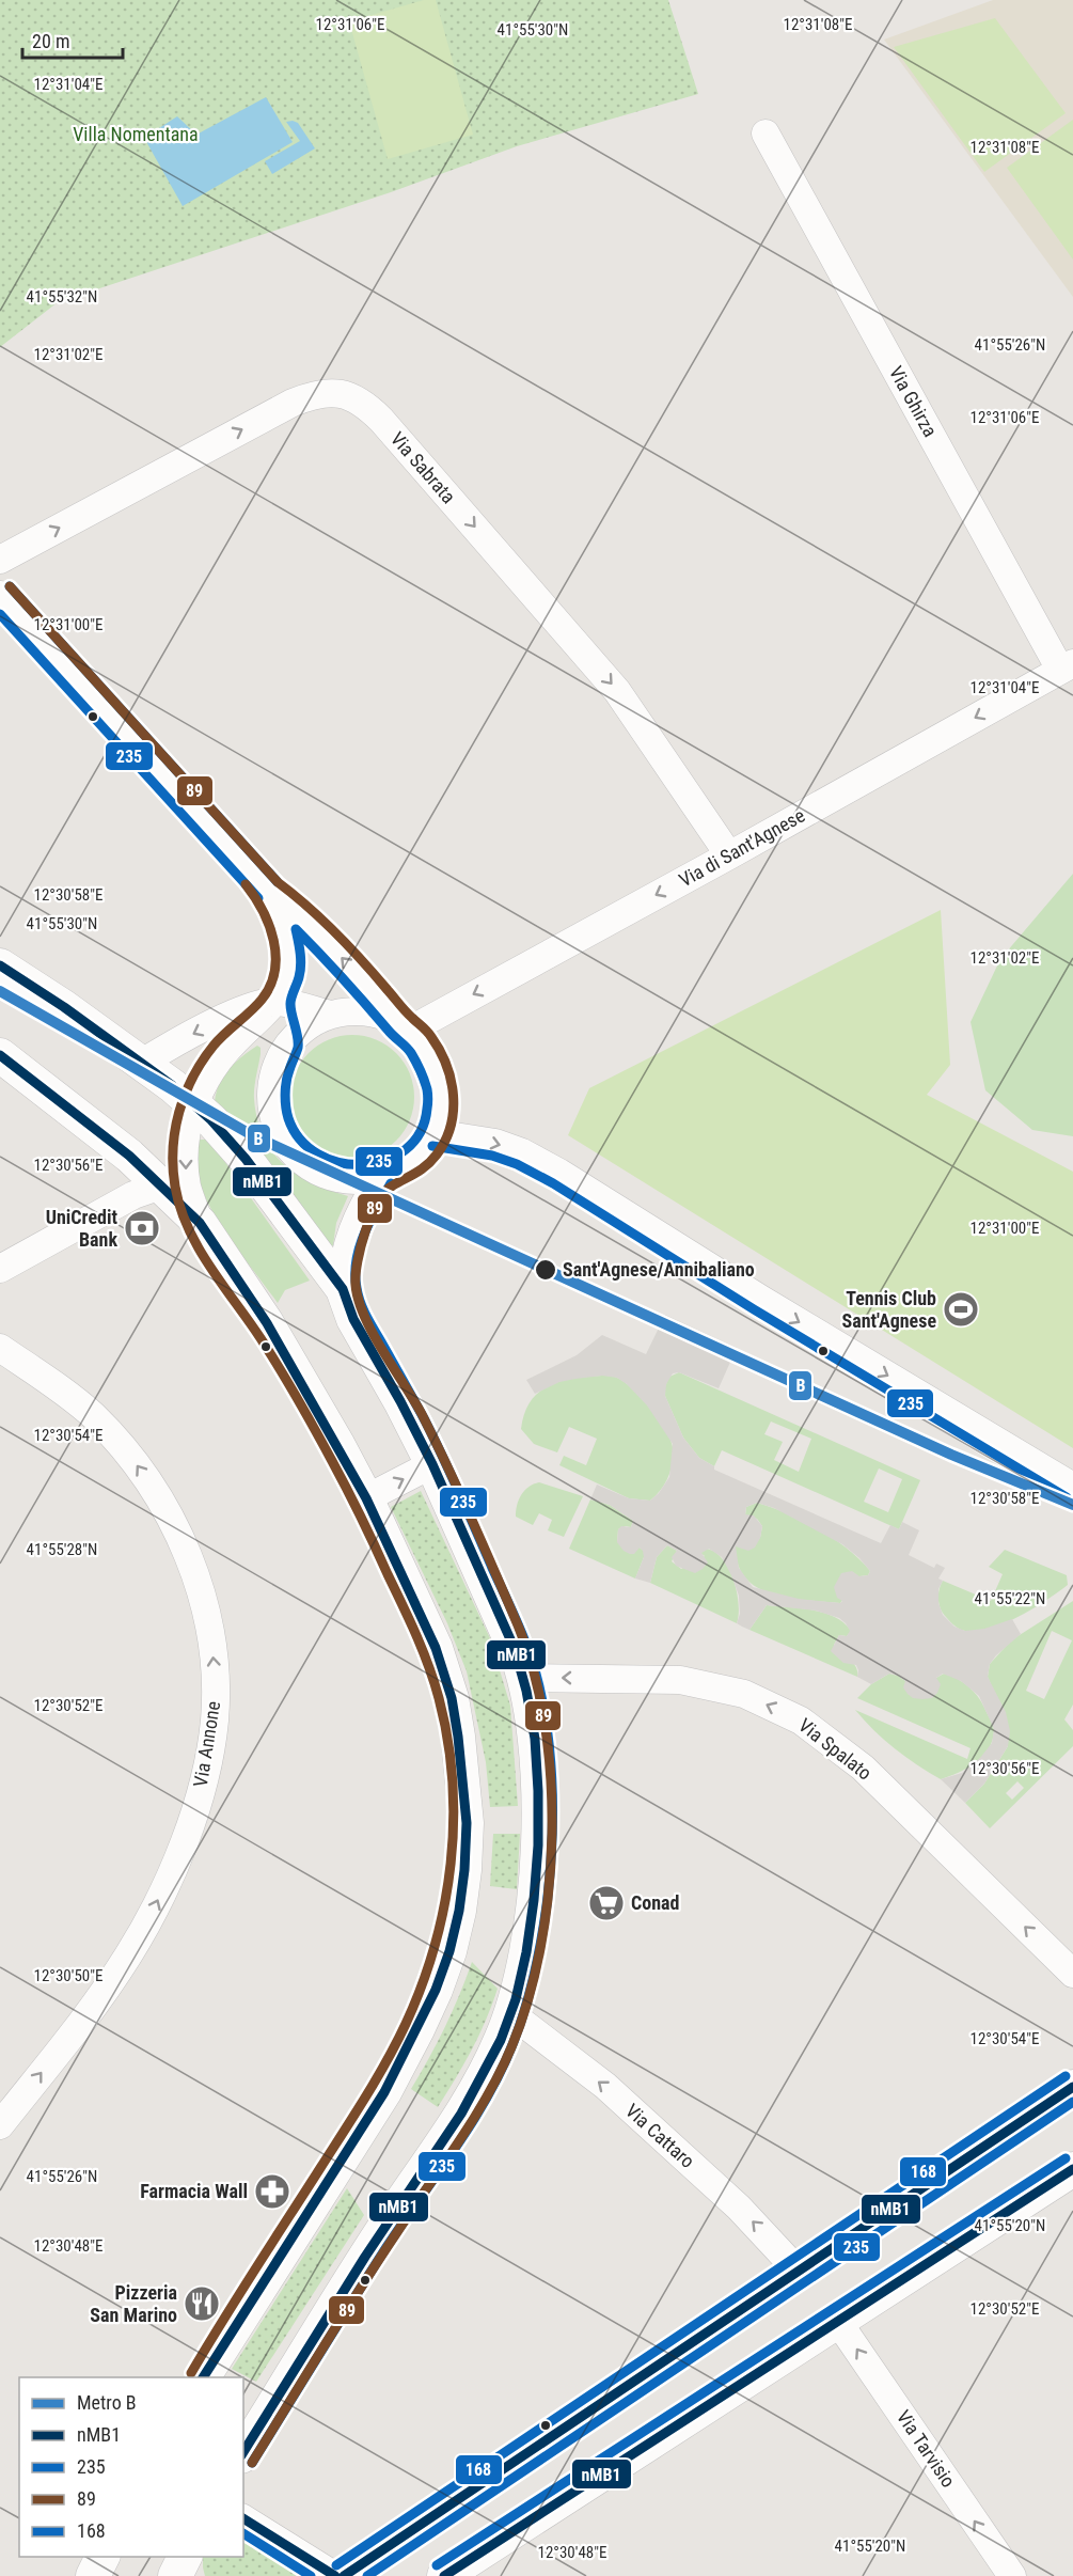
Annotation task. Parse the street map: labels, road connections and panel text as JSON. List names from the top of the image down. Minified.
{"streets":{"street":["Via Ghirza","Via Sabrata","Via di Sant'Agnese","Via Annone","Via Spalato","Via Cattaro","Via Tarvisio"]},"crossings":[["Via Ghirza","Via di Sant'Agnese"],["Via Sabrata","Via di Sant'Agnese"]],"one_way":["Via di Sant'Agnese","Via Spalato","Via Cattaro","Via Tarvisio"],"parks":["Villa Nomentana"],"places":{"bank":["UniCredit Bank"],"other":["Sant'Agnese/Annibaliano"],"sports":["Tennis Club Sant'Agnese"],"supermarket":["Conad"],"pharmacy":["Farmacia Wall"],"restaurant":["Pizzeria San Marino"]},"lines":["transit line 235","transit line 89","transit line nMB1","metro line B","transit line 168"],"legend":["Metro B","nMB1","235","89","168"],"scale_bar":"20 m","coordinates":["12°31'06\"E","12°31'08\"E","41°55'30\"N","12°31'04\"E","41°55'32\"N","41°55'26\"N","12°31'02\"E","12°31'00\"E","12°30'58\"E","12°30'56\"E","12°30'54\"E","41°55'28\"N","41°55'22\"N","12°30'52\"E","12°30'50\"E","41°55'20\"N","12°30'48\"E"]}
